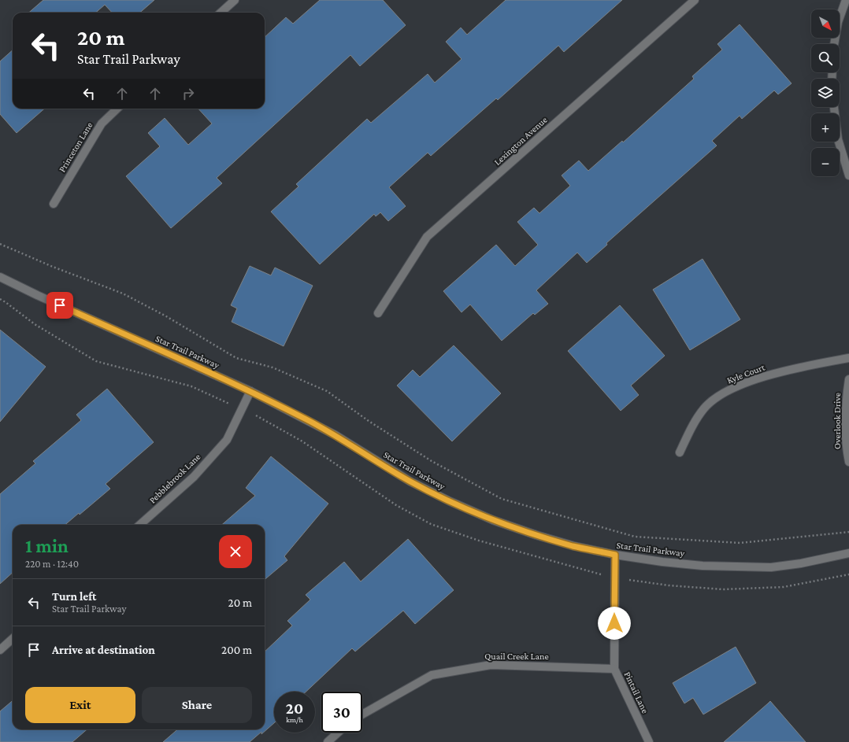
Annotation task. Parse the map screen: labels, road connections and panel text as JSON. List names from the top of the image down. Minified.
{"streets":{"street":["Lexington Avenue","Princeton Lane","Star Trail Parkway","Kyle Court","Overlook Drive","Pebblebrook Lane","Quail Creek Lane","Pintail Lane"]},"crossings":[["Star Trail Parkway","Pebblebrook Lane"],["Star Trail Parkway","Pintail Lane"],["Quail Creek Lane","Pintail Lane"]],"north":"bottom right","page":{"map_buttons":["+","−"],"turn":["20 m","Star Trail Parkway"],"heading":["1 min","220 m · 12:40"],"list":[{"name":"Turn left","note":"Star Trail Parkway","value":"20 m"},{"name":"Arrive at destination","value":"200 m"}],"buttons":["Exit","Share"],"speed":"20 km/h","limit":"30"}}
